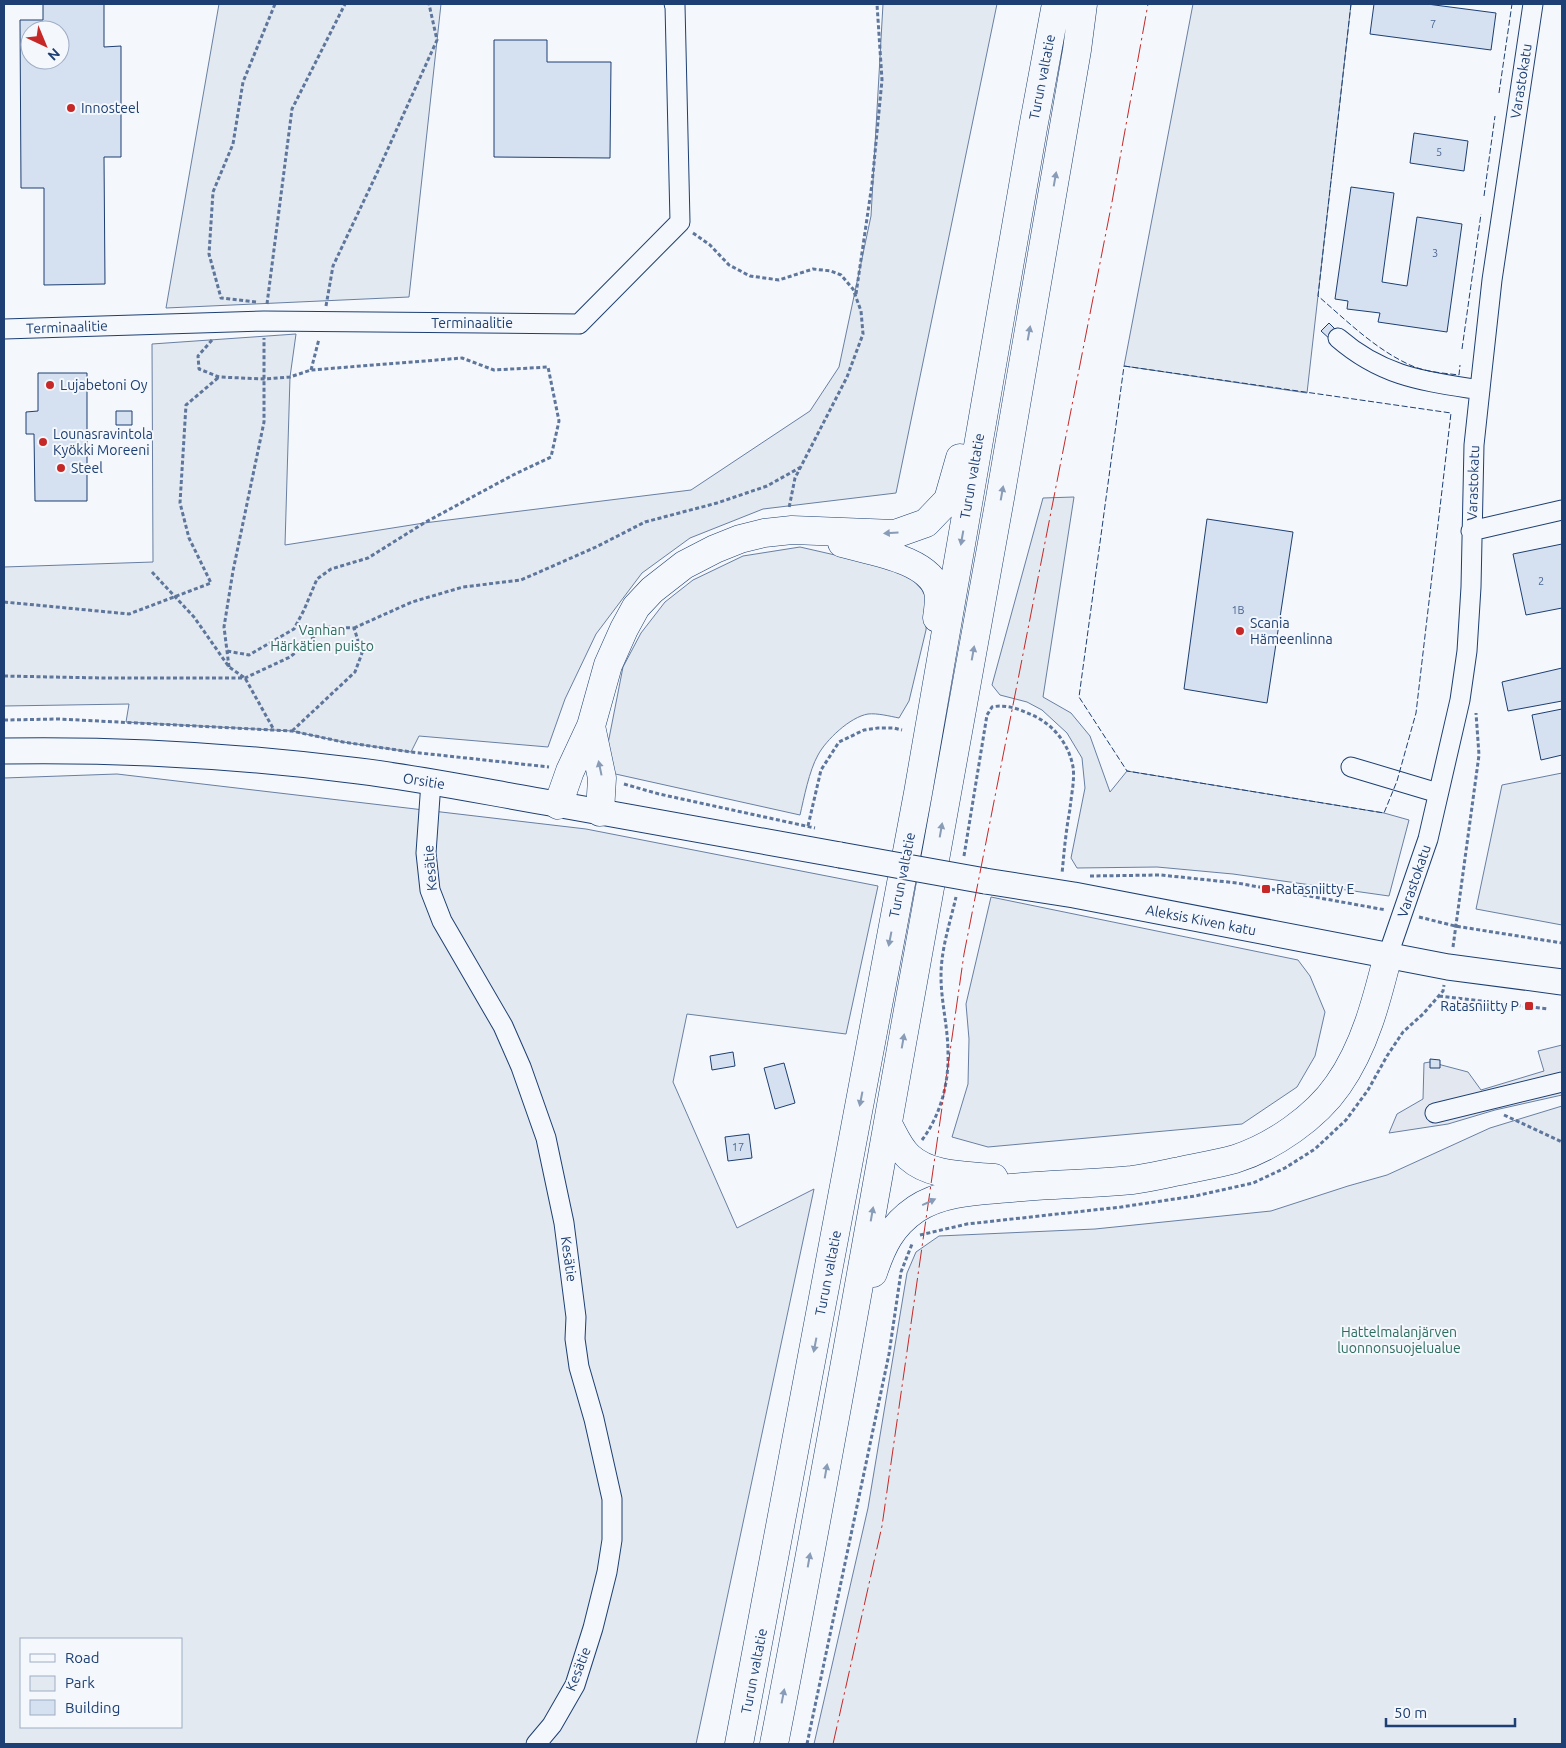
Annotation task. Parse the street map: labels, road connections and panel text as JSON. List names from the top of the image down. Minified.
{"streets":{"highway":["Turun valtatie"],"main road":["Orsitie","Aleksis Kiven katu"],"street":["Varastokatu","Terminaalitie","Kesätie"]},"crossings":[["Varastokatu","Aleksis Kiven katu"],["Orsitie","Kesätie"],["Orsitie","Aleksis Kiven katu"]],"parks":["Vanhan Härkätien puisto","Hattelmalanjärven luonnonsuojelualue"],"places":{"other":["Innosteel","Lujabetoni Oy","Lounasravintola Kyökki Moreeni","Steel","Scania Hämeenlinna"],"transit":["Ratasniitty E","Ratasniitty P"]},"house_numbers":["7","5","3","2","1B","17"],"legend":["Road","Park","Building"],"scale_bar":"50 m","north":"bottom right"}
